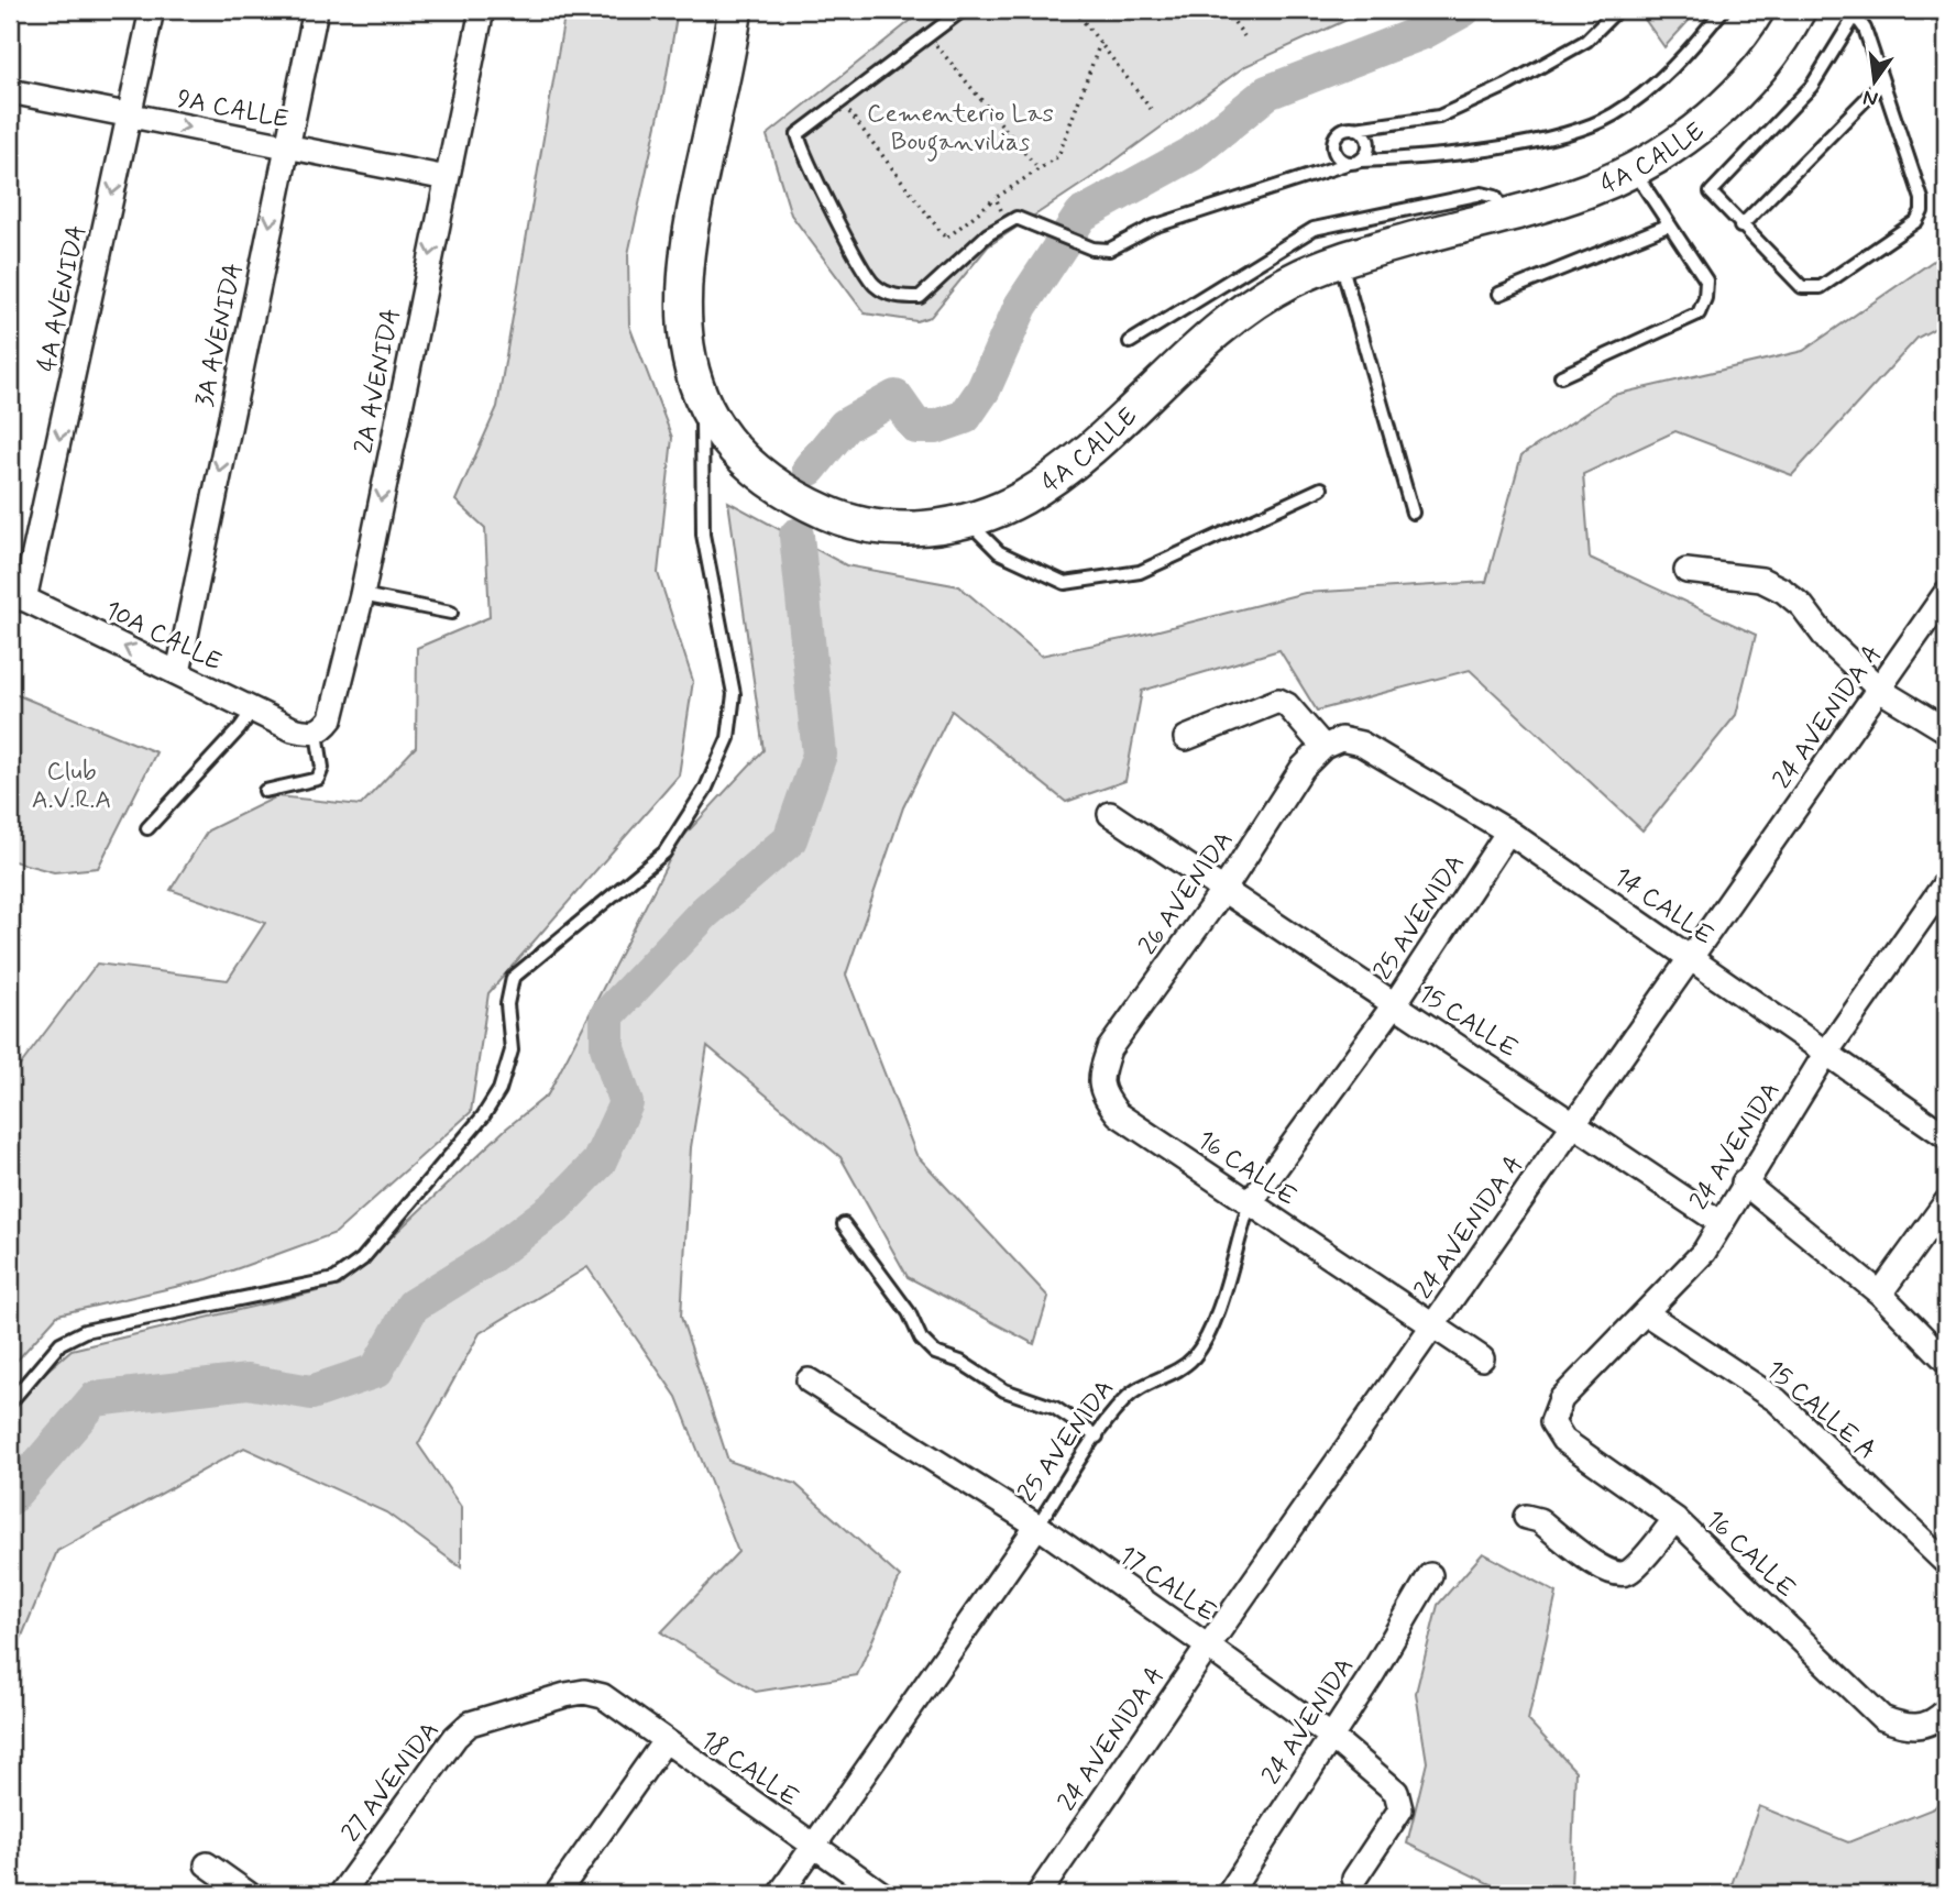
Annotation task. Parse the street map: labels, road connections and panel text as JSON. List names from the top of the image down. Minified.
{"streets":{"main road":["4A CALLE"],"street":["9A CALLE","4A AVENIDA","3A AVENIDA","2A AVENIDA","10A CALLE","24 AVENIDA A","26 AVENIDA","14 CALLE","25 AVENIDA","15 CALLE","24 AVENIDA","16 CALLE","15 CALLE A","17 CALLE","18 CALLE","27 AVENIDA"]},"crossings":[["9A CALLE","4A AVENIDA"],["9A CALLE","3A AVENIDA"],["9A CALLE","2A AVENIDA"],["4A AVENIDA","10A CALLE"],["3A AVENIDA","10A CALLE"],["2A AVENIDA","10A CALLE"],["24 AVENIDA A","14 CALLE"],["24 AVENIDA A","15 CALLE"],["24 AVENIDA A","16 CALLE"],["24 AVENIDA A","17 CALLE"],["26 AVENIDA","14 CALLE"],["26 AVENIDA","15 CALLE"],["26 AVENIDA","16 CALLE"],["14 CALLE","25 AVENIDA"],["14 CALLE","24 AVENIDA"],["25 AVENIDA","15 CALLE"],["25 AVENIDA","16 CALLE"],["25 AVENIDA","17 CALLE"],["25 AVENIDA","18 CALLE"],["15 CALLE","24 AVENIDA"],["24 AVENIDA","16 CALLE"],["24 AVENIDA","15 CALLE A"],["24 AVENIDA","17 CALLE"],["18 CALLE","27 AVENIDA"]],"one_way":["9A CALLE","4A AVENIDA","3A AVENIDA","2A AVENIDA","10A CALLE"],"parks":["Cementerio Las Bouganvilias","Club A.V.R.A"],"north":"bottom"}
